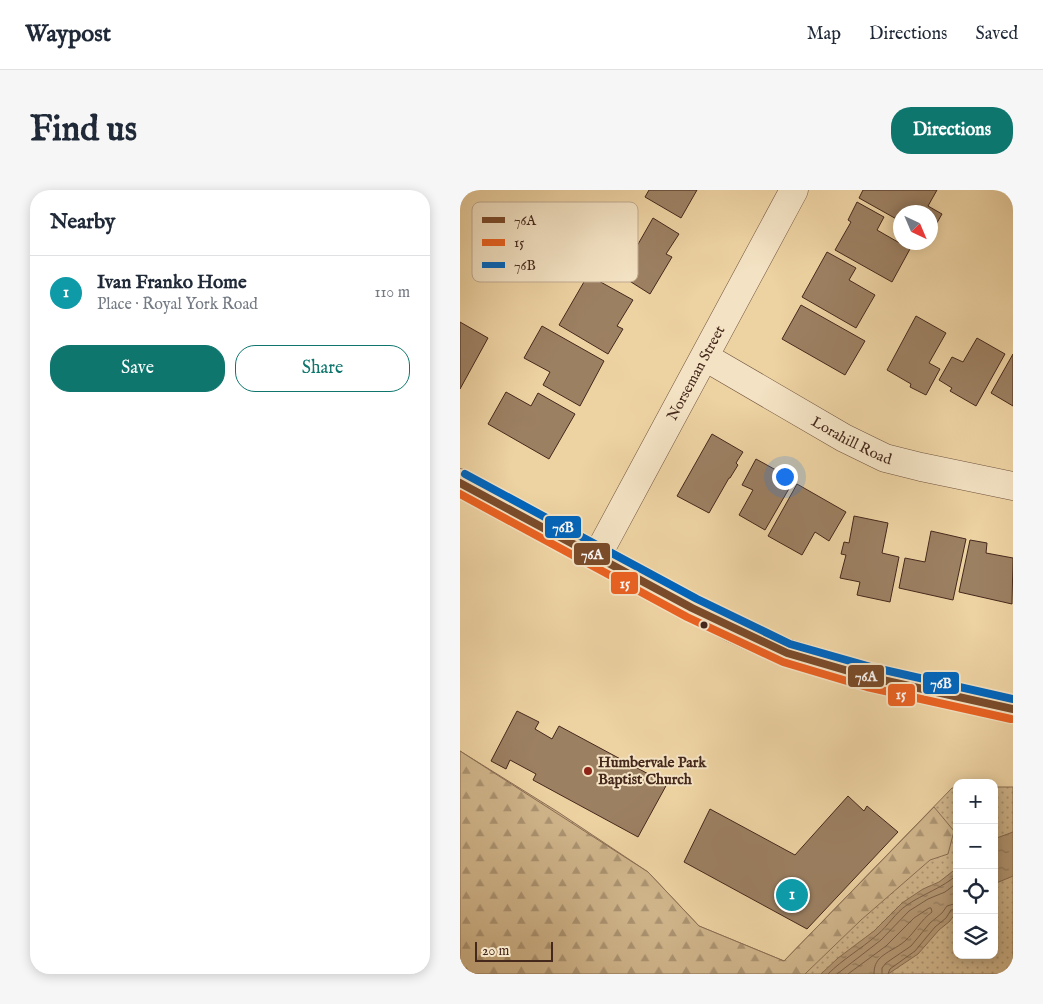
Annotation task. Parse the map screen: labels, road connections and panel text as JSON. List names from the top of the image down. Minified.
{"streets":{"street":["Norseman Street","Lorahill Road"]},"crossings":[["Norseman Street","Lorahill Road"]],"places":["Humbervale Park Baptist Church"],"lines":["transit line 76B","transit line 76A","transit line 15"],"legend":["76A","15","76B"],"scale_bar":"20 m","north":"bottom right","page":{"header":"Waypost","nav":["Map","Directions","Saved"],"buttons":["Directions",["Save","Share"]],"title":"Find us","heading":"Nearby","list":[{"mark":"1","name":"Ivan Franko Home","note":"Place · Royal York Road","value":"110 m"}],"map_buttons":["+","−"],"pins":"1","scale":"20 m"}}
